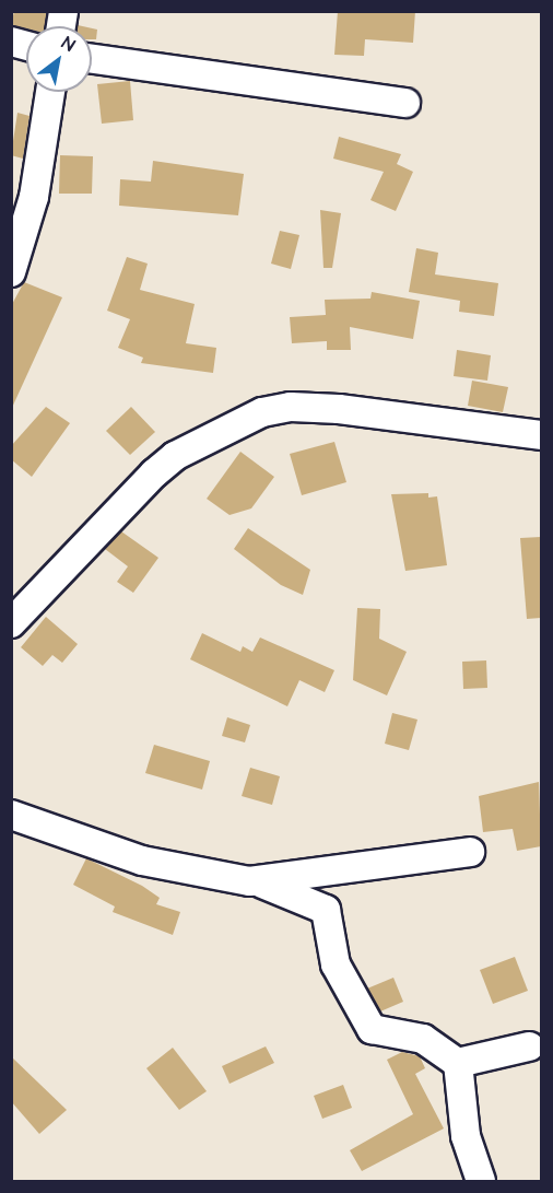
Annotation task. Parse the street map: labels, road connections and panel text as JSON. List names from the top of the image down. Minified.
{"north":"top right"}
